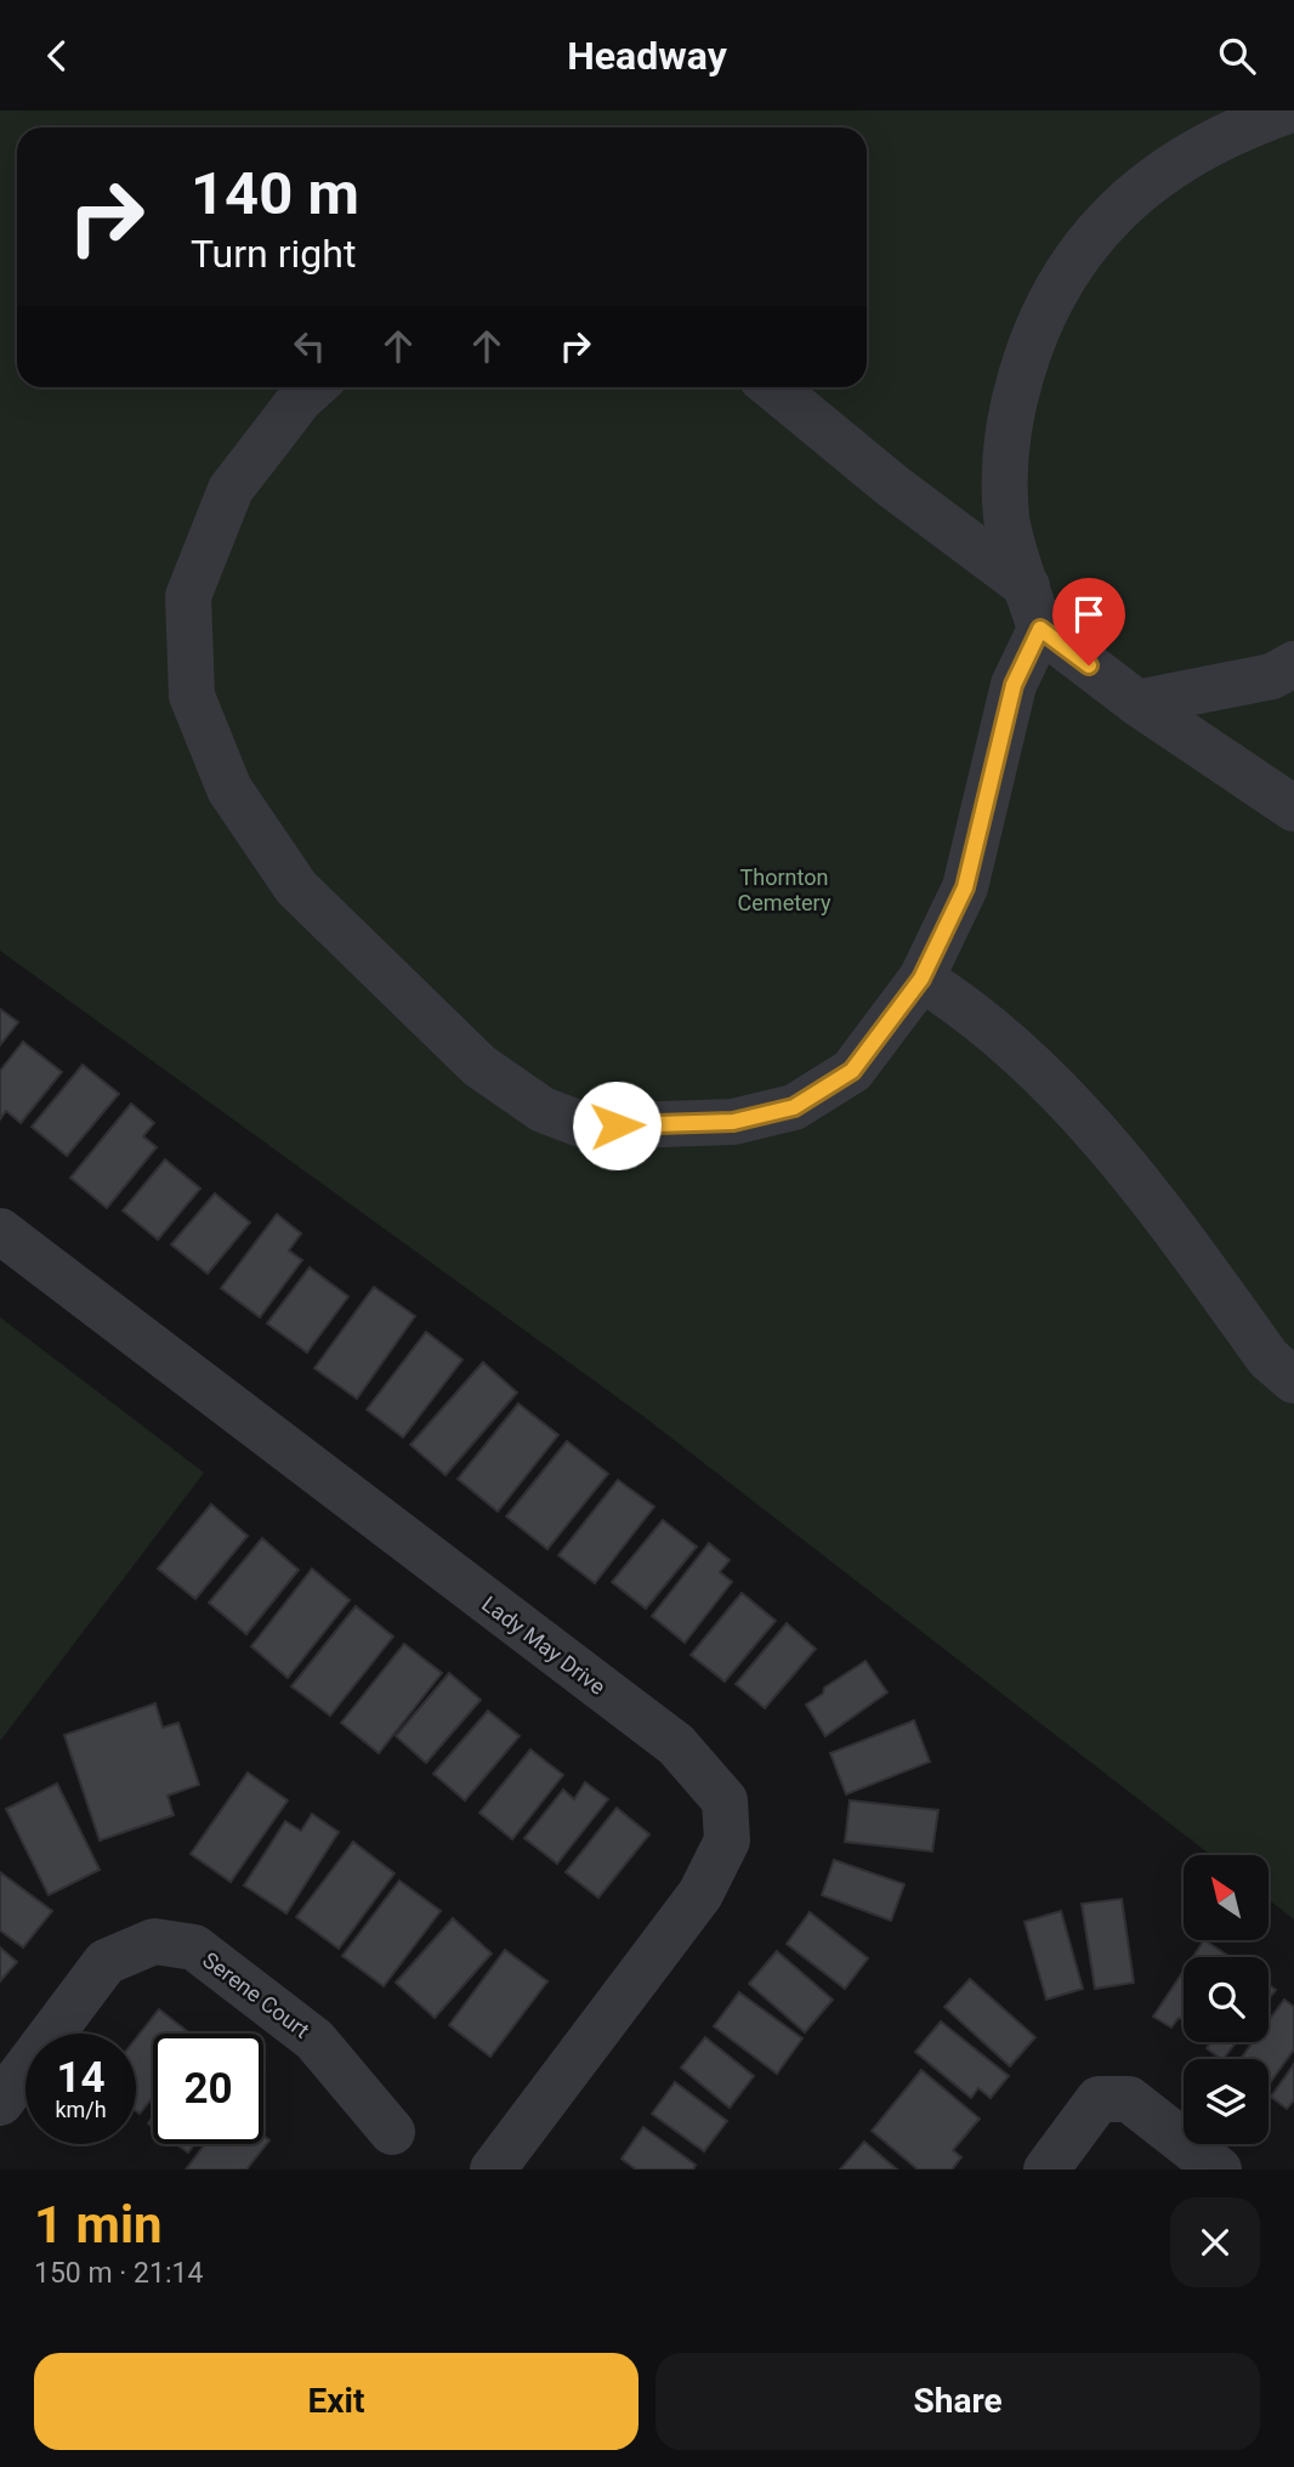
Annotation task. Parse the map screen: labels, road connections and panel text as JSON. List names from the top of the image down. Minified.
{"streets":{"street":["Lady May Drive","Serene Court"]},"parks":["Thornton Cemetery"],"north":"top left","page":{"header":"Headway","turn":["140 m","Turn right"],"speed":"14 km/h","limit":"20","heading":["1 min","150 m · 21:14"],"buttons":["Exit","Share"]}}
